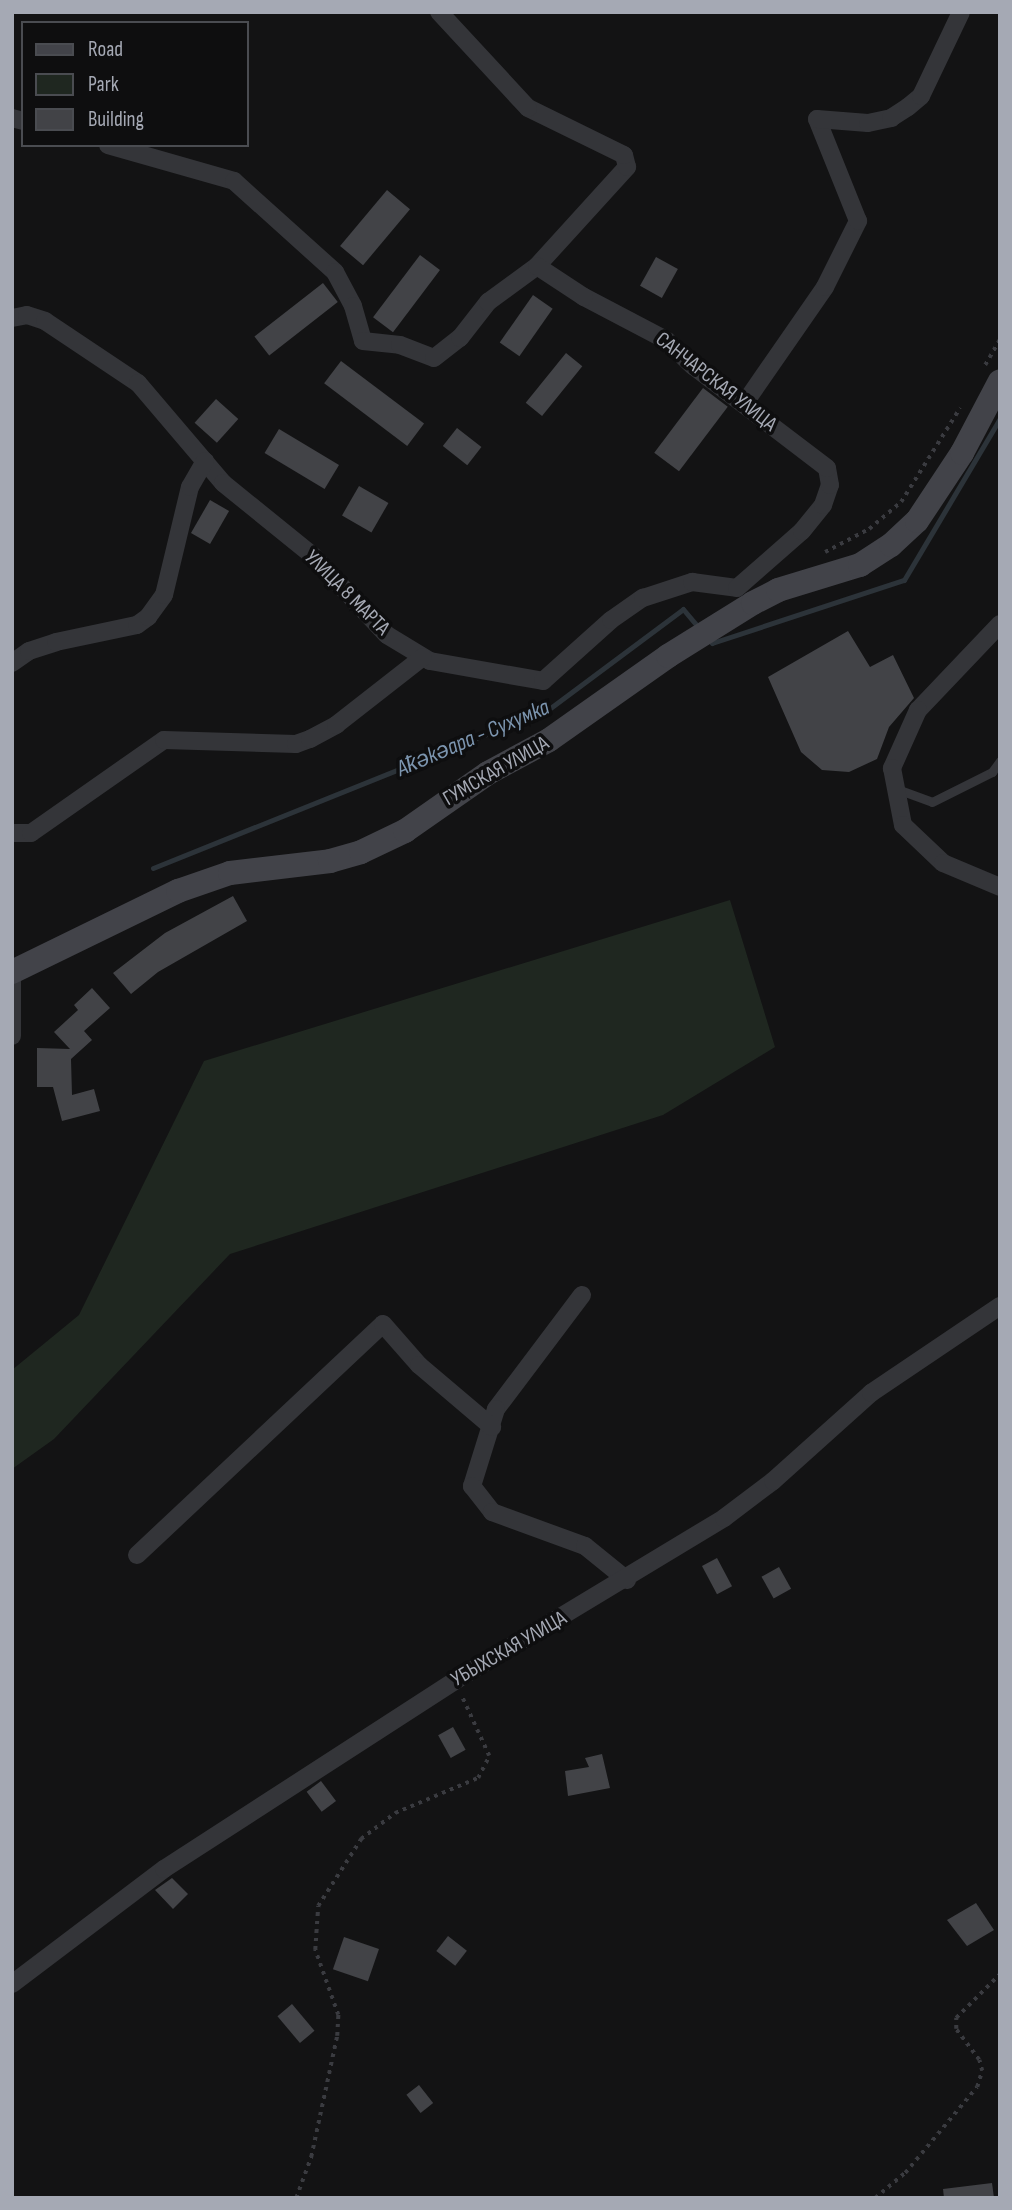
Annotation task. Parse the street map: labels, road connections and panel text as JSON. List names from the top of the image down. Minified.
{"streets":{"street":["САНЧАРСКАЯ УЛИЦА","УЛИЦА 8 МАРТА","ГУМСКАЯ УЛИЦА","УБЫХСКАЯ УЛИЦА"]},"crossings":[["САНЧАРСКАЯ УЛИЦА","УЛИЦА 8 МАРТА"]],"water":["Аҟәкәара - Сухумка"],"legend":["Road","Park","Building"]}
